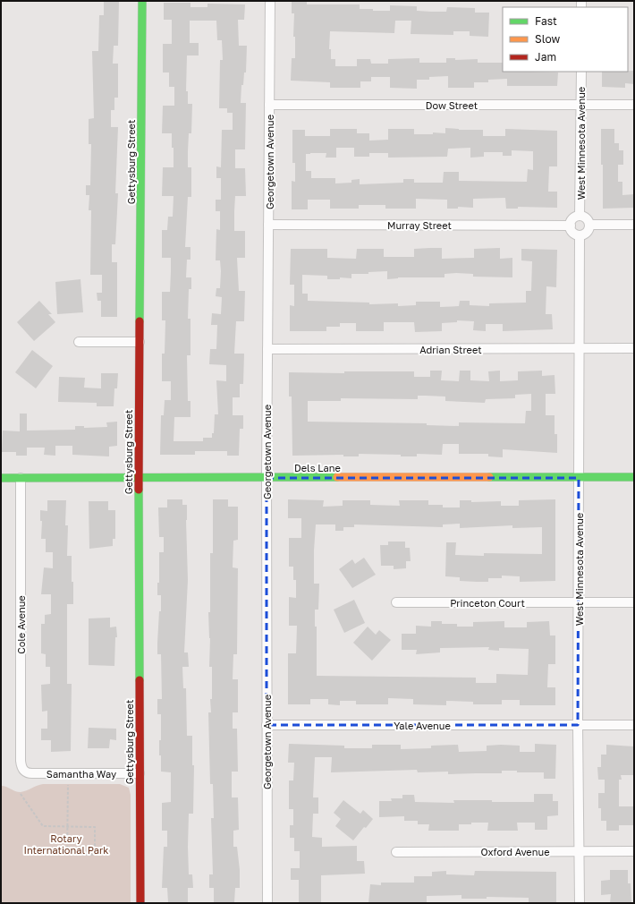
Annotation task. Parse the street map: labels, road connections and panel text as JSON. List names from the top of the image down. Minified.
{"streets":{"street":["Dow Street","West Minnesota Avenue","Gettysburg Street","Georgetown Avenue","Murray Street","Adrian Street","Dels Lane","Princeton Court","Cole Avenue","Yale Avenue","Samantha Way","Oxford Avenue"]},"crossings":[["Dow Street","West Minnesota Avenue"],["Dow Street","Georgetown Avenue"],["West Minnesota Avenue","Murray Street"],["West Minnesota Avenue","Adrian Street"],["West Minnesota Avenue","Dels Lane"],["West Minnesota Avenue","Princeton Court"],["West Minnesota Avenue","Yale Avenue"],["West Minnesota Avenue","Oxford Avenue"],["Gettysburg Street","Dels Lane"],["Gettysburg Street","Samantha Way"],["Georgetown Avenue","Murray Street"],["Georgetown Avenue","Adrian Street"],["Georgetown Avenue","Dels Lane"],["Georgetown Avenue","Yale Avenue"],["Dels Lane","Cole Avenue"],["Cole Avenue","Samantha Way"]],"parks":["Rotary International Park"],"legend":["Fast","Slow","Jam"]}
